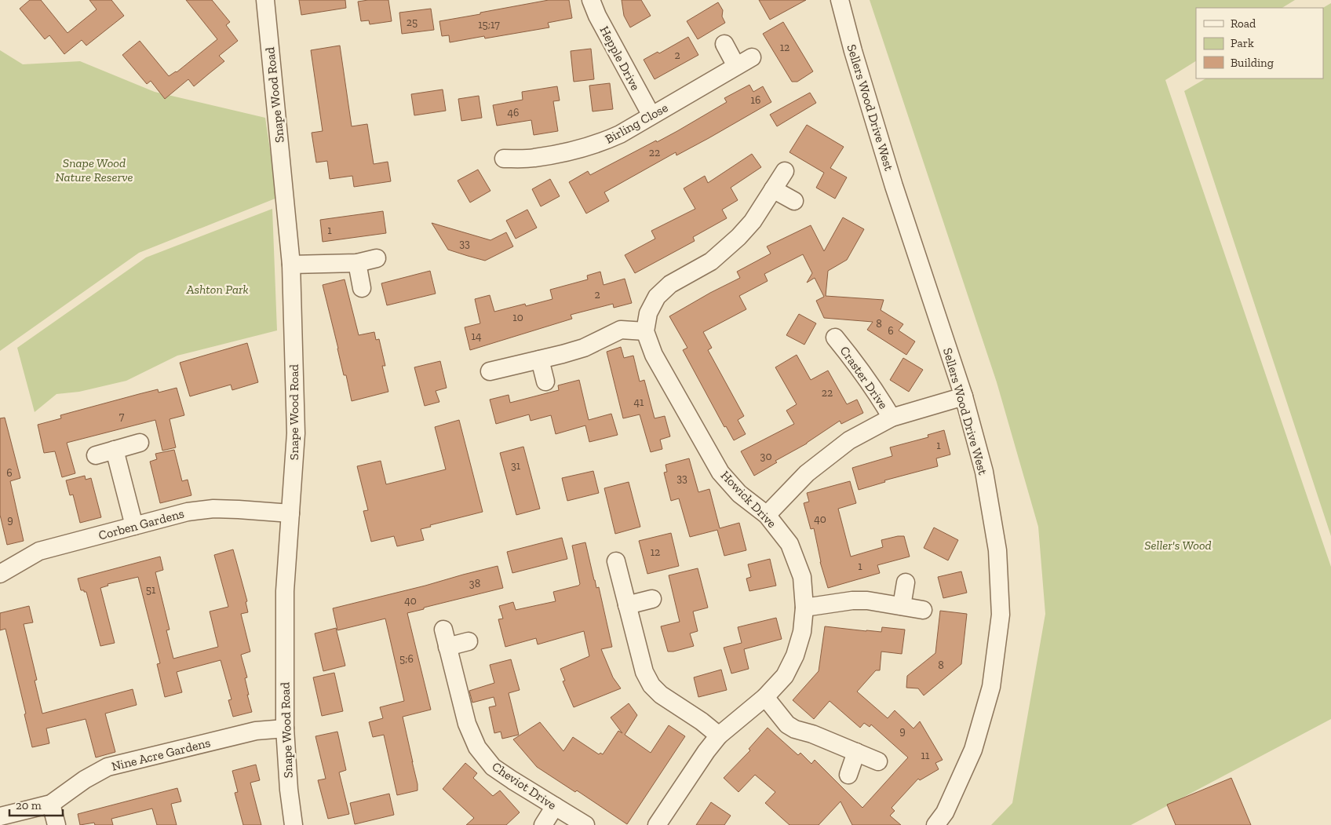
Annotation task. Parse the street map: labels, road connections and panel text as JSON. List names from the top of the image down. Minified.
{"streets":{"street":["Hepple Drive","Snape Wood Road","Sellers Wood Drive West","Birling Close","Craster Drive","Howick Drive","Corben Gardens","Nine Acre Gardens","Cheviot Drive"]},"crossings":[["Hepple Drive","Birling Close"],["Snape Wood Road","Corben Gardens"],["Snape Wood Road","Nine Acre Gardens"],["Sellers Wood Drive West","Craster Drive"],["Craster Drive","Howick Drive"]],"parks":["Snape Wood Nature Reserve","Ashton Park","Seller's Wood"],"house_numbers":["25","15;17","12","2","16","46","22","1","33","2","10","8","6","14","22","41","7","1","30","31","6","33","40","9","12","1","38","51","40","5;6","8","9","11"],"legend":["Road","Park","Building"],"scale_bar":"20 m"}
